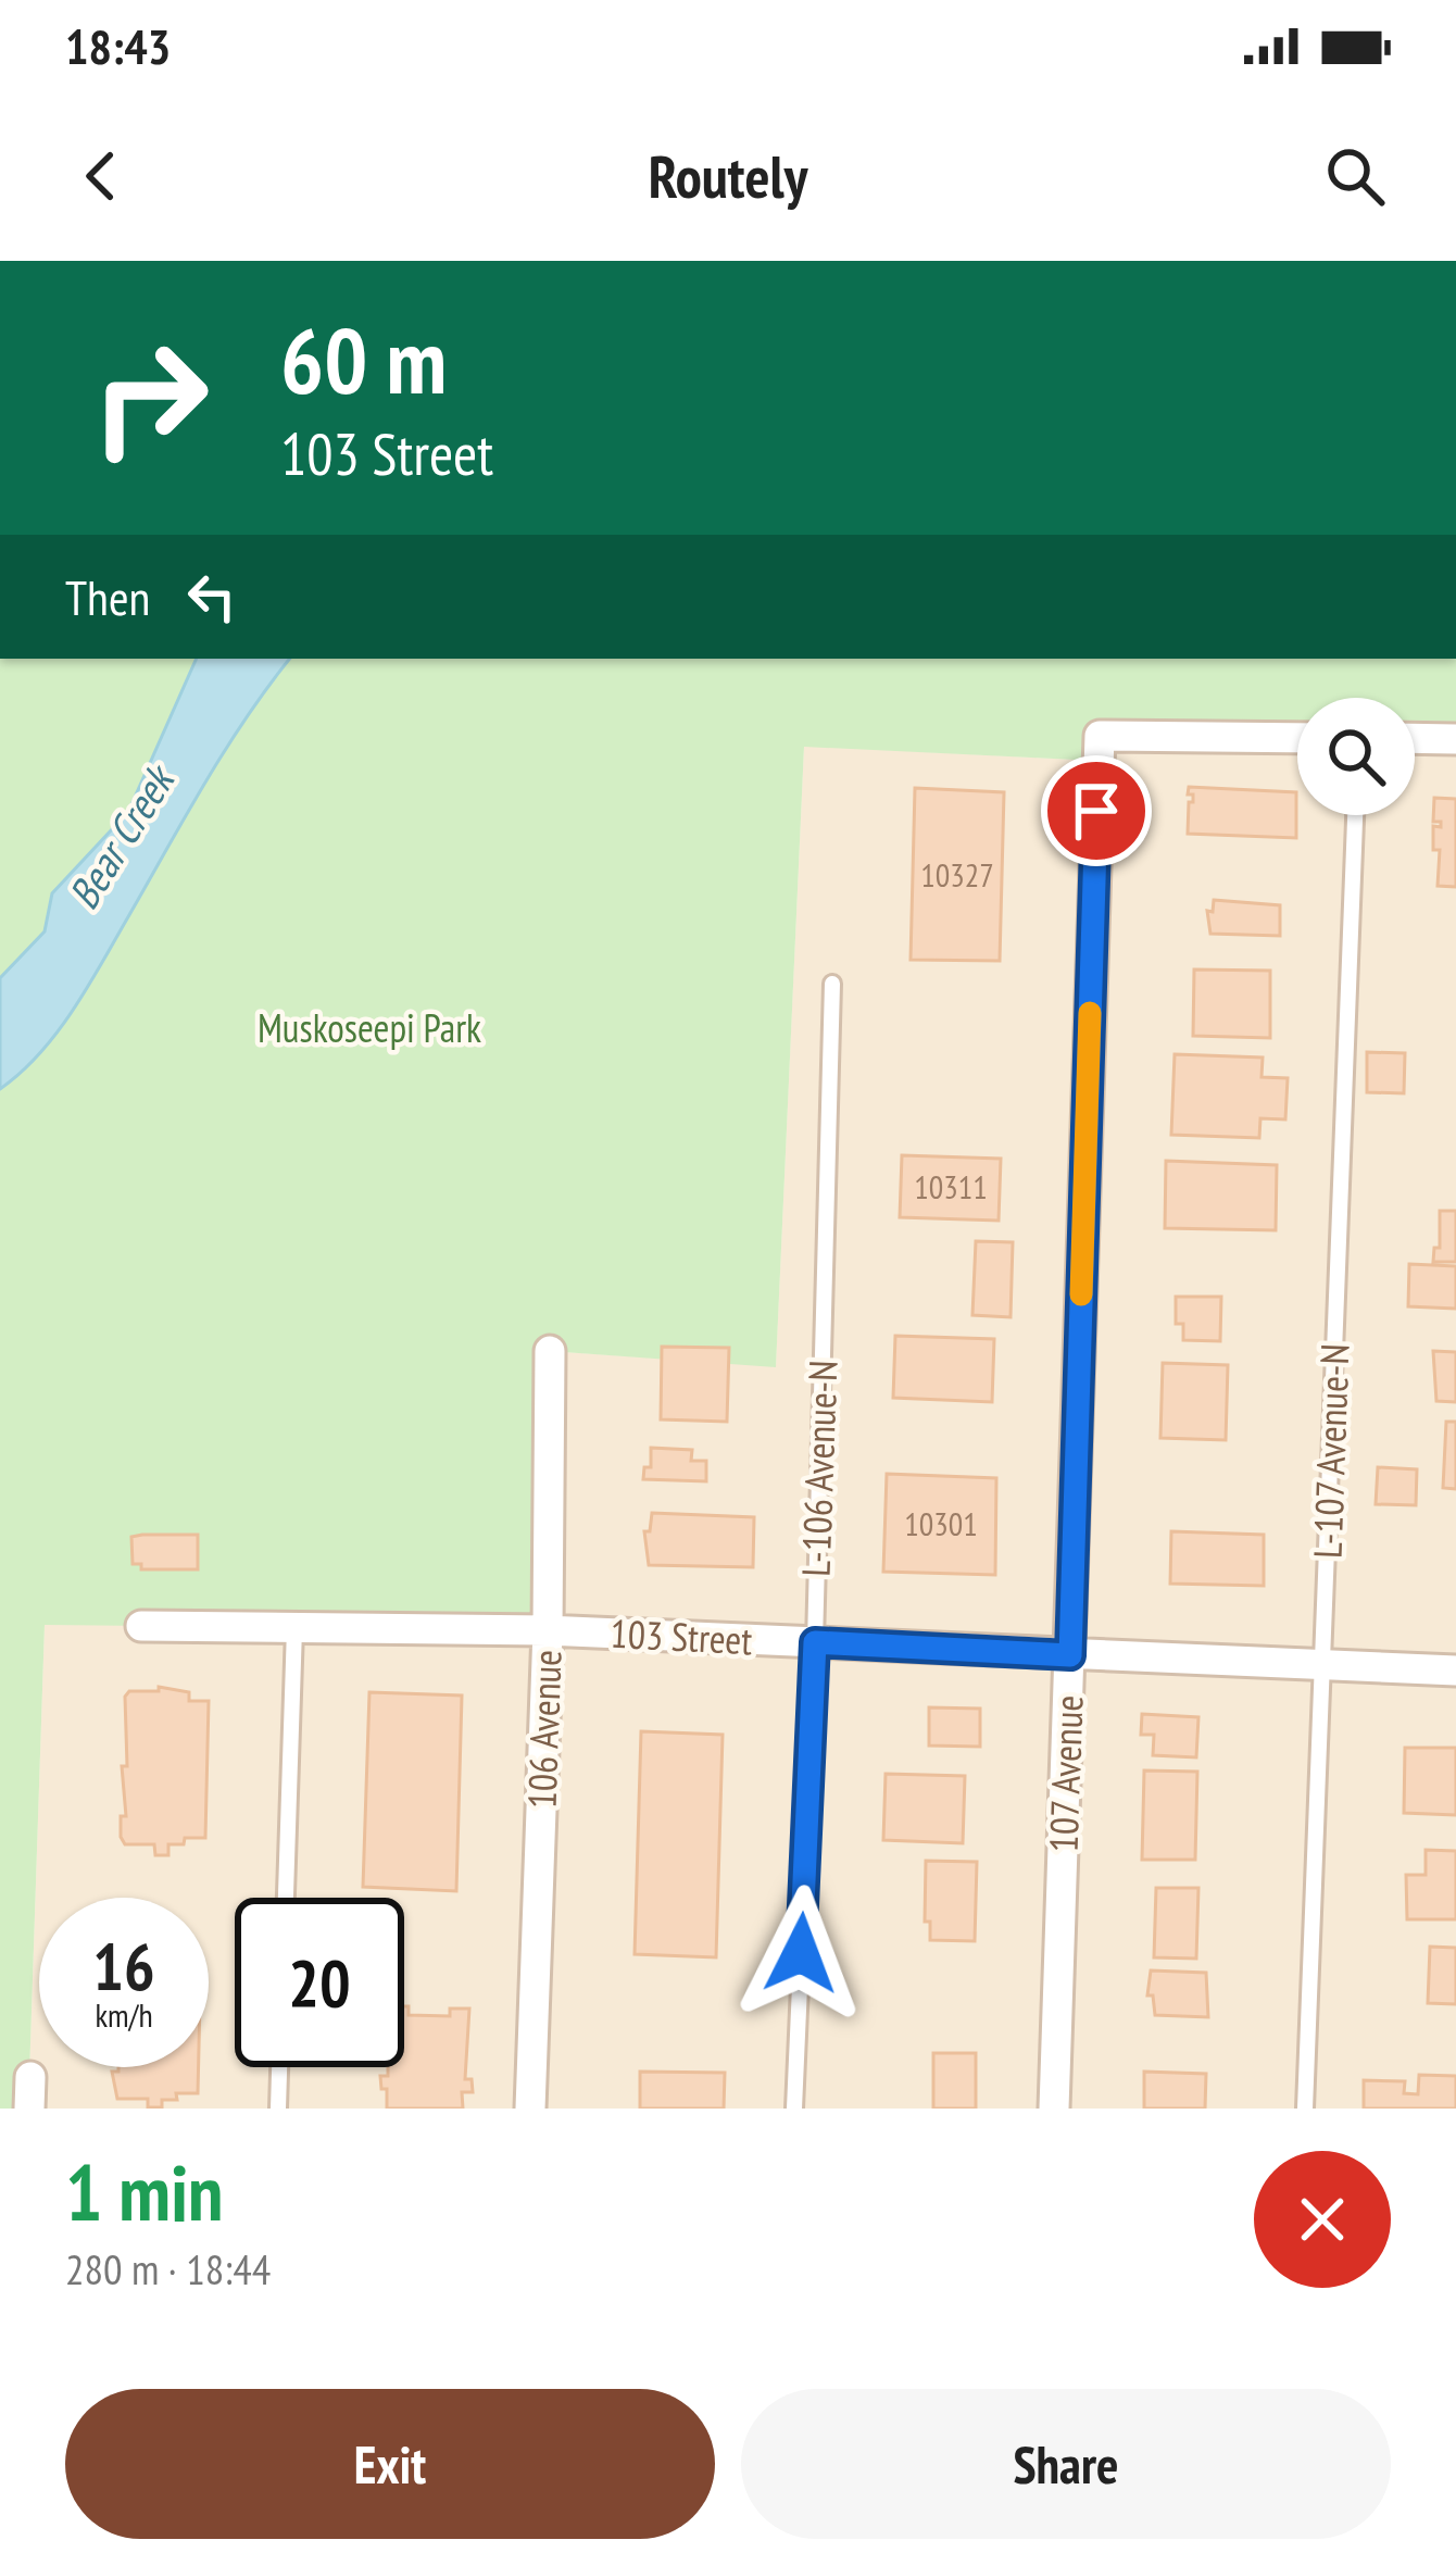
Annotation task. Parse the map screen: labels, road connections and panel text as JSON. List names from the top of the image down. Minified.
{"streets":{"street":["103 Street","106 Avenue","107 Avenue"],"lane":["L-107 Avenue-N","L-106 Avenue-N"]},"crossings":[["L-107 Avenue-N","103 Street"],["L-106 Avenue-N","103 Street"],["103 Street","106 Avenue"],["103 Street","107 Avenue"]],"water":["Bear Creek"],"parks":["Muskoseepi Park"],"house_numbers":["10327","10311","10301"],"page":{"status":"18:43","header":"Routely","turn":["60 m","103 Street"],"then":"Then","speed":"16 km/h","limit":"20","heading":["1 min","280 m · 18:44"],"buttons":["Exit","Share"]}}
